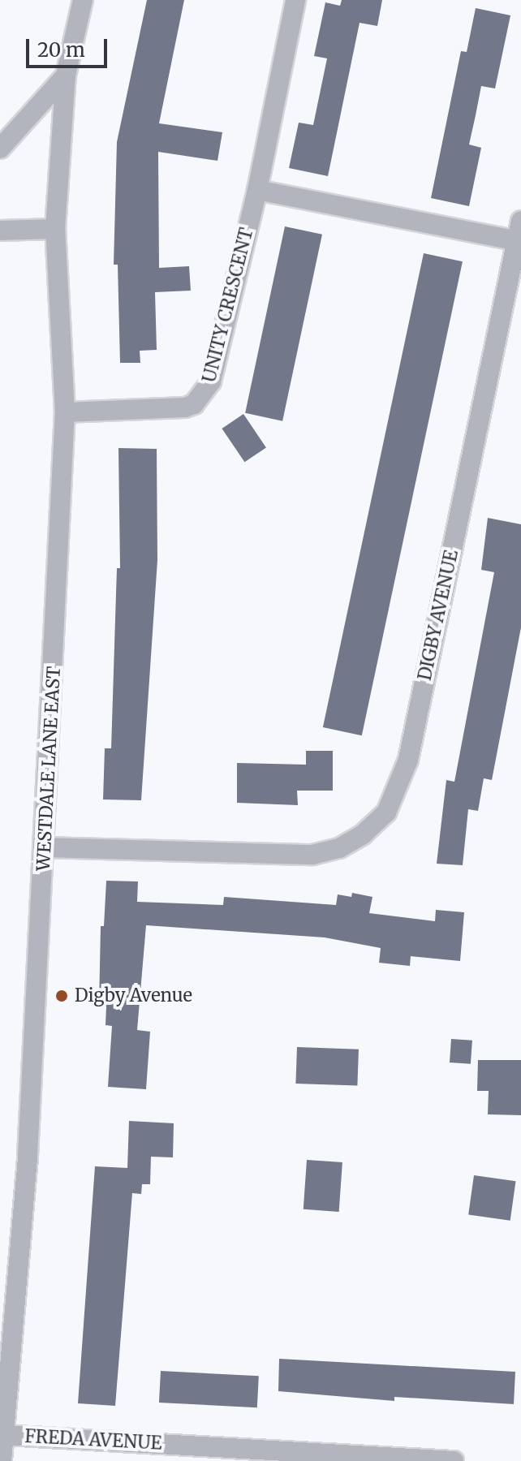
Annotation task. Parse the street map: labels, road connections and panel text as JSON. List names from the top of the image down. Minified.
{"streets":{"street":["UNITY CRESCENT","DIGBY AVENUE","WESTDALE LANE EAST","FREDA AVENUE"]},"crossings":[["UNITY CRESCENT","WESTDALE LANE EAST"],["DIGBY AVENUE","WESTDALE LANE EAST"],["WESTDALE LANE EAST","FREDA AVENUE"]],"places":["Digby Avenue"],"scale_bar":"20 m"}
